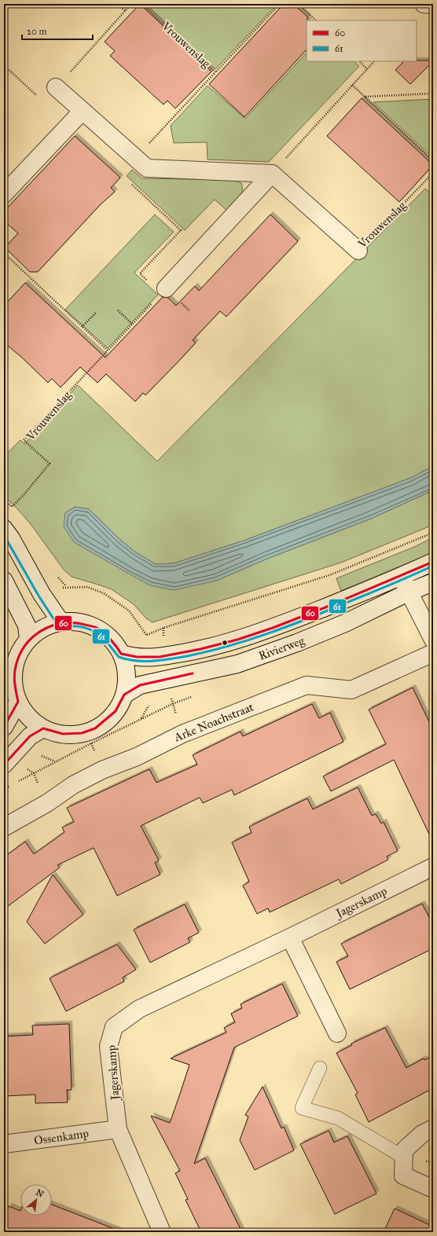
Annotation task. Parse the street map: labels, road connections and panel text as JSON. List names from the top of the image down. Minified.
{"streets":{"street":["Vrouwenslag","Rivierweg","Arke Noachstraat","Jagerskamp","Ossenkamp"]},"crossings":[["Jagerskamp","Ossenkamp"]],"lines":["transit line 61","transit line 60"],"legend":["60","61"],"scale_bar":"20 m","north":"top right"}
